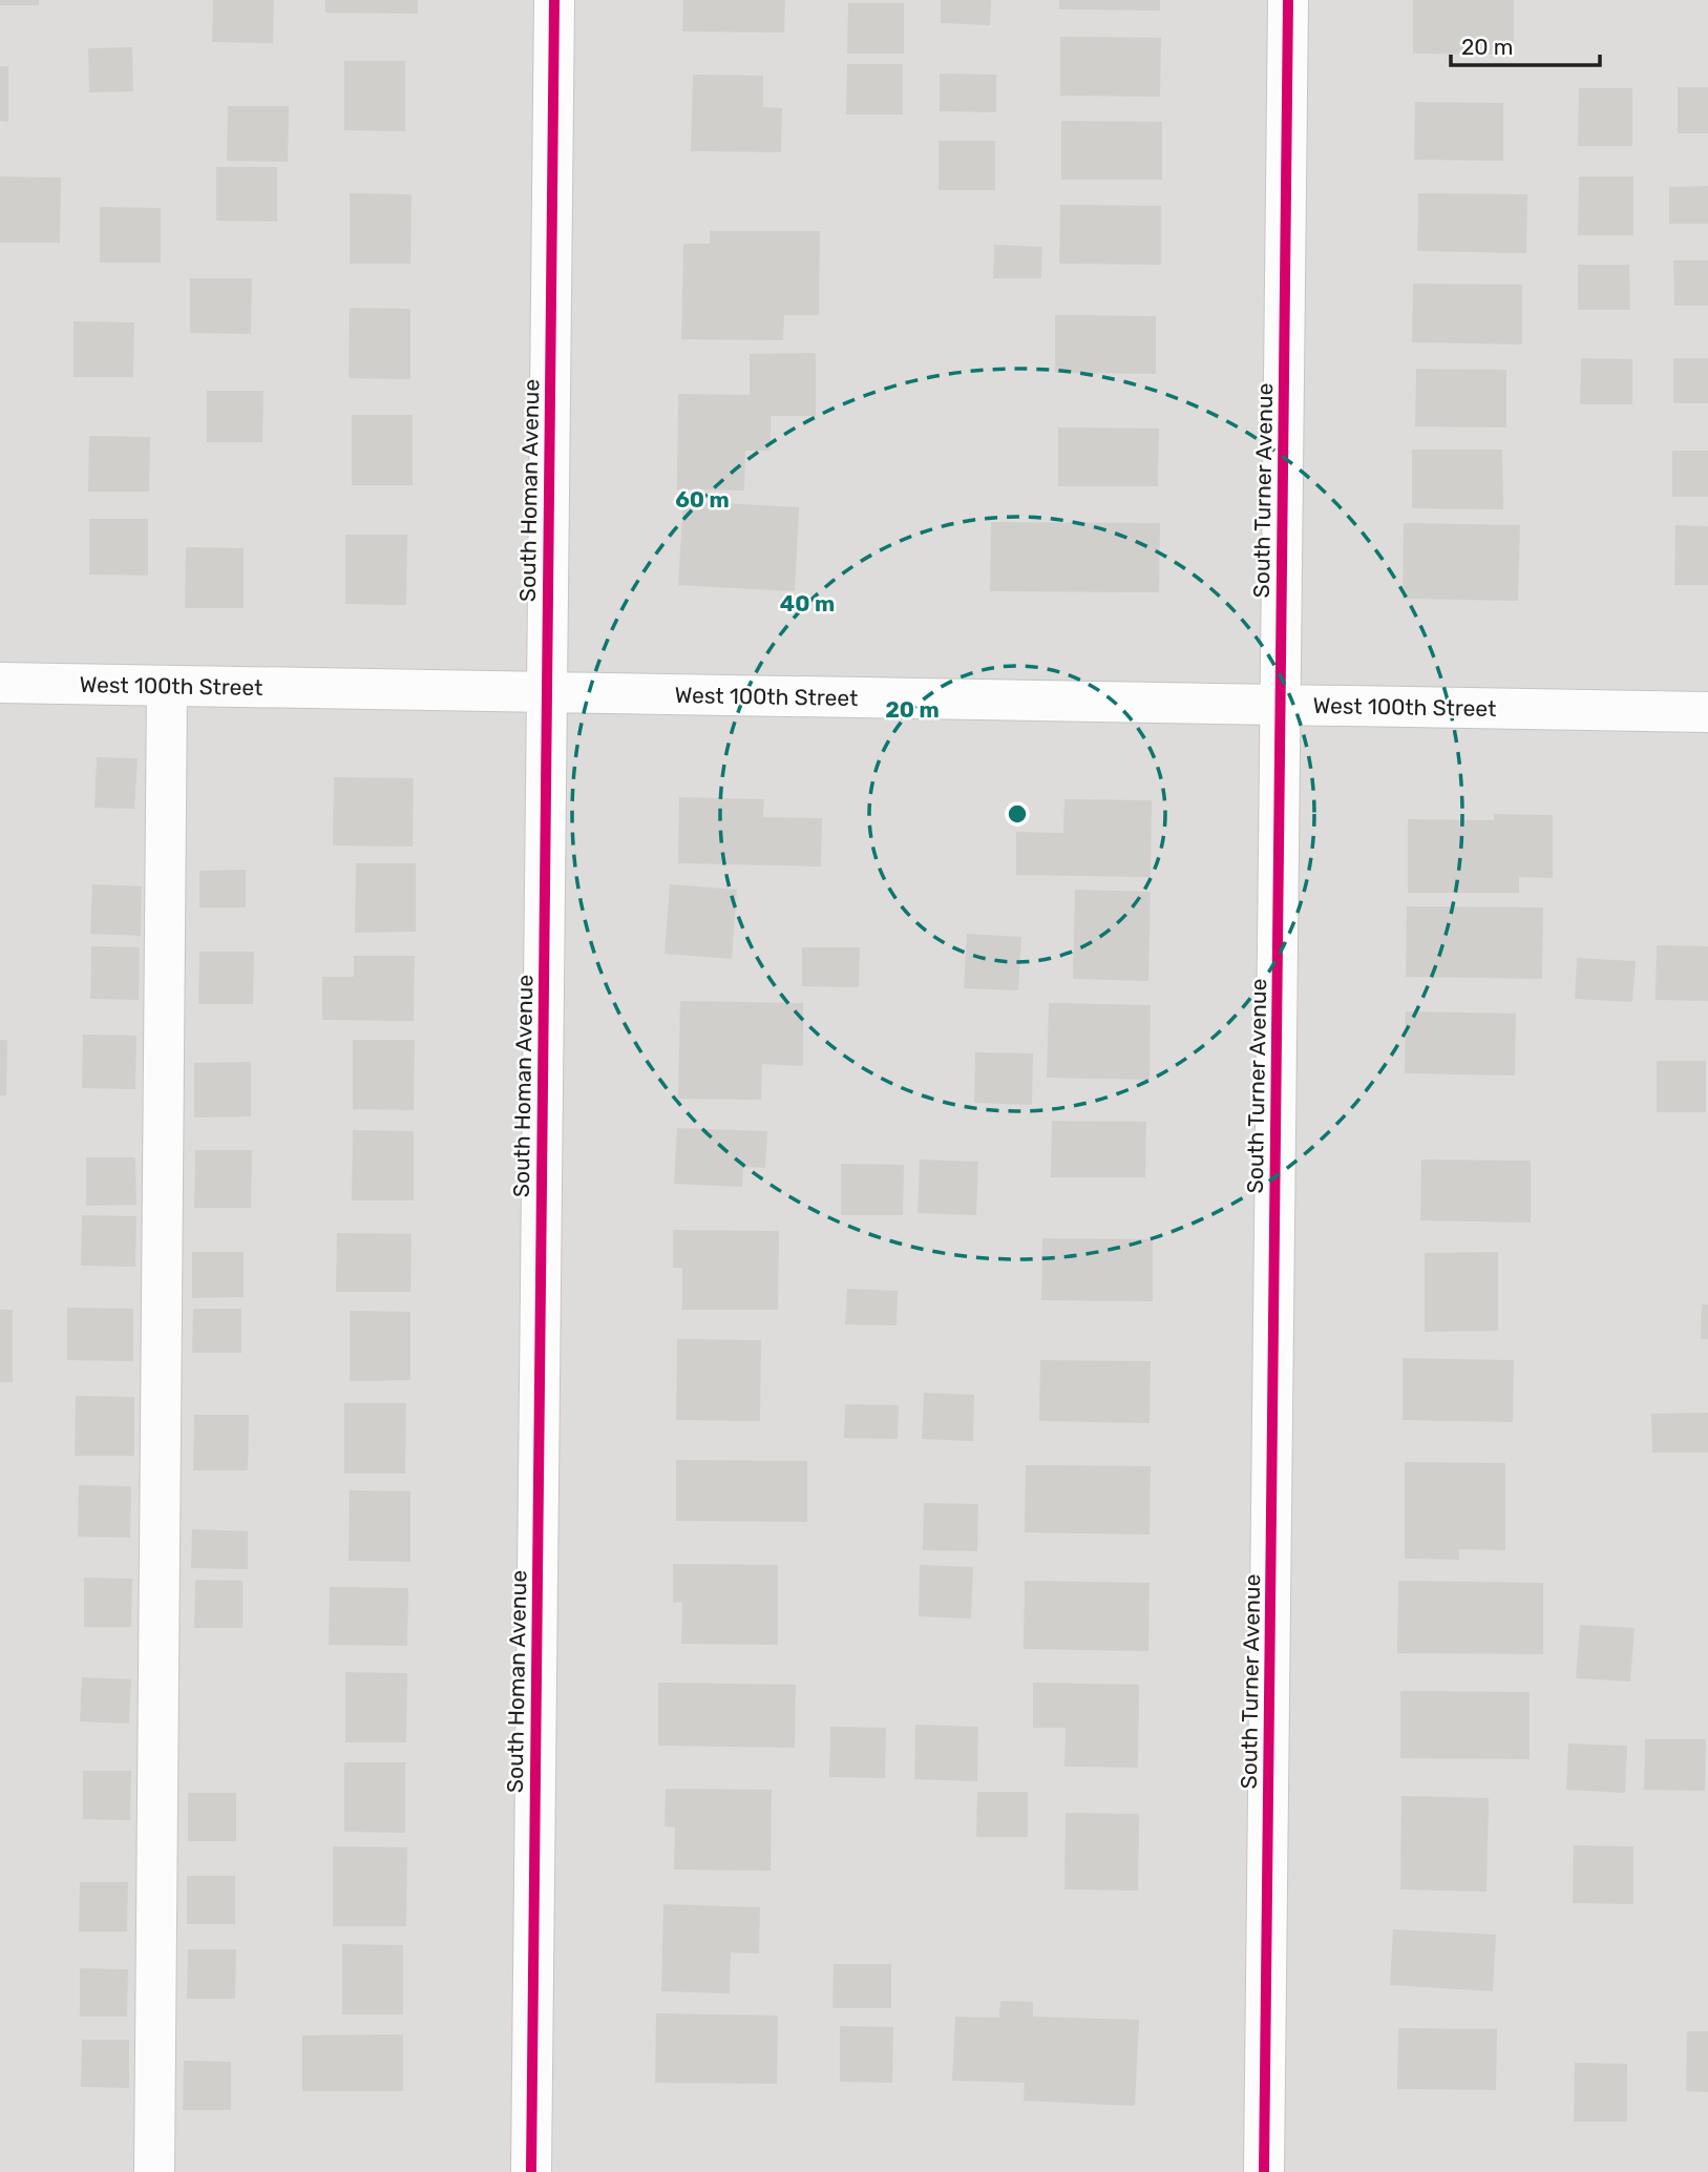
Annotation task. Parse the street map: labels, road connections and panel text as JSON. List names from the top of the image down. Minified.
{"streets":{"street":["South Homan Avenue","South Turner Avenue","West 100th Street"]},"crossings":[["South Homan Avenue","West 100th Street"],["South Turner Avenue","West 100th Street"]],"scale_bar":"20 m","rings":["60 m","40 m","20 m"]}
